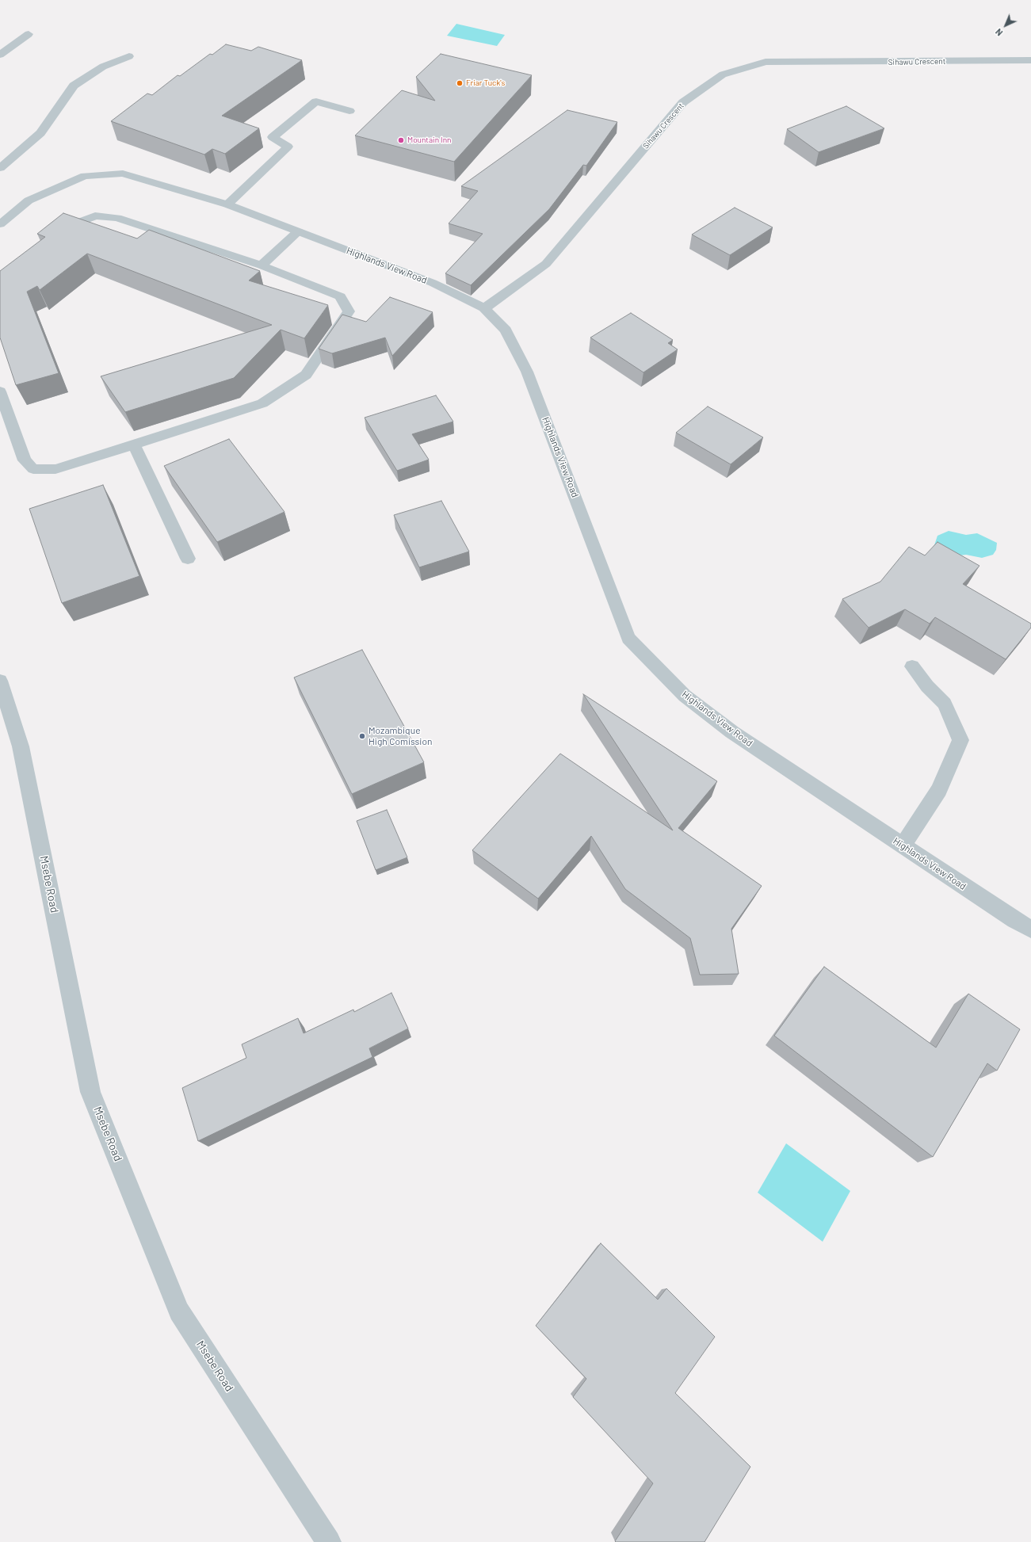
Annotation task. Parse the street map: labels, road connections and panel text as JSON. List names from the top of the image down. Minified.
{"streets":{"street":["Sihawu Crescent","Highlands View Road","Msebe Road"]},"crossings":[["Sihawu Crescent","Highlands View Road"]],"places":["Friar Tuck's","Mountain Inn","Mozambique High Comission"],"north":"bottom left"}
